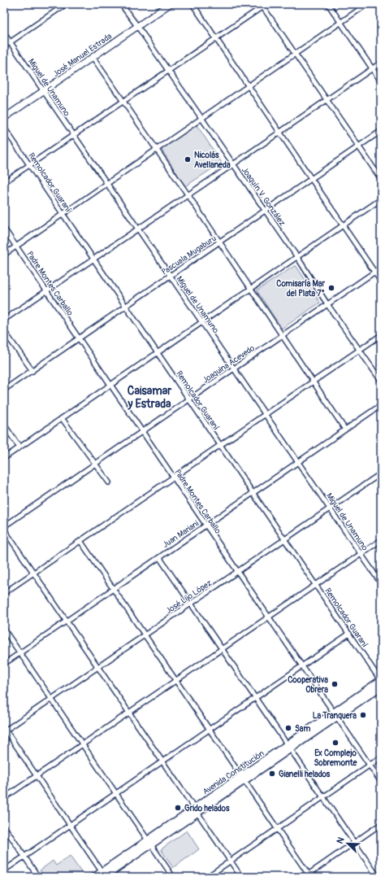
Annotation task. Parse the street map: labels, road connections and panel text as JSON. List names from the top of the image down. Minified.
{"streets":{"main road":["José Manuel Estrada","Avenida Constitución"],"street":["Miguel de Unamuno","Remolcador Guaraní","Joaquín V. González","Pascuala Mugaburu","Padre Montes Carballo","Joaquina Acevedo","Juan Mariani","José Lijo López"]},"crossings":[["José Manuel Estrada","Miguel de Unamuno"],["José Manuel Estrada","Joaquín V. González"],["Miguel de Unamuno","Pascuala Mugaburu"],["Miguel de Unamuno","Joaquina Acevedo"],["Miguel de Unamuno","Juan Mariani"],["Miguel de Unamuno","José Lijo López"],["Remolcador Guaraní","Pascuala Mugaburu"],["Remolcador Guaraní","Joaquina Acevedo"],["Remolcador Guaraní","Juan Mariani"],["Remolcador Guaraní","José Lijo López"],["Remolcador Guaraní","Avenida Constitución"],["Joaquín V. González","Pascuala Mugaburu"],["Joaquín V. González","Joaquina Acevedo"],["Pascuala Mugaburu","Padre Montes Carballo"],["Padre Montes Carballo","Joaquina Acevedo"],["Padre Montes Carballo","Juan Mariani"],["Padre Montes Carballo","José Lijo López"],["Padre Montes Carballo","Avenida Constitución"]],"districts":["Caisamar y Estrada"],"places":["Nicolás Avellaneda","Comisaría Mar del Plata 7°","Cooperativa Obrera","La Tranquera","Sam","Ex Complejo Sobremonte","Gianelli helados","Grido helados"],"north":"top left"}
